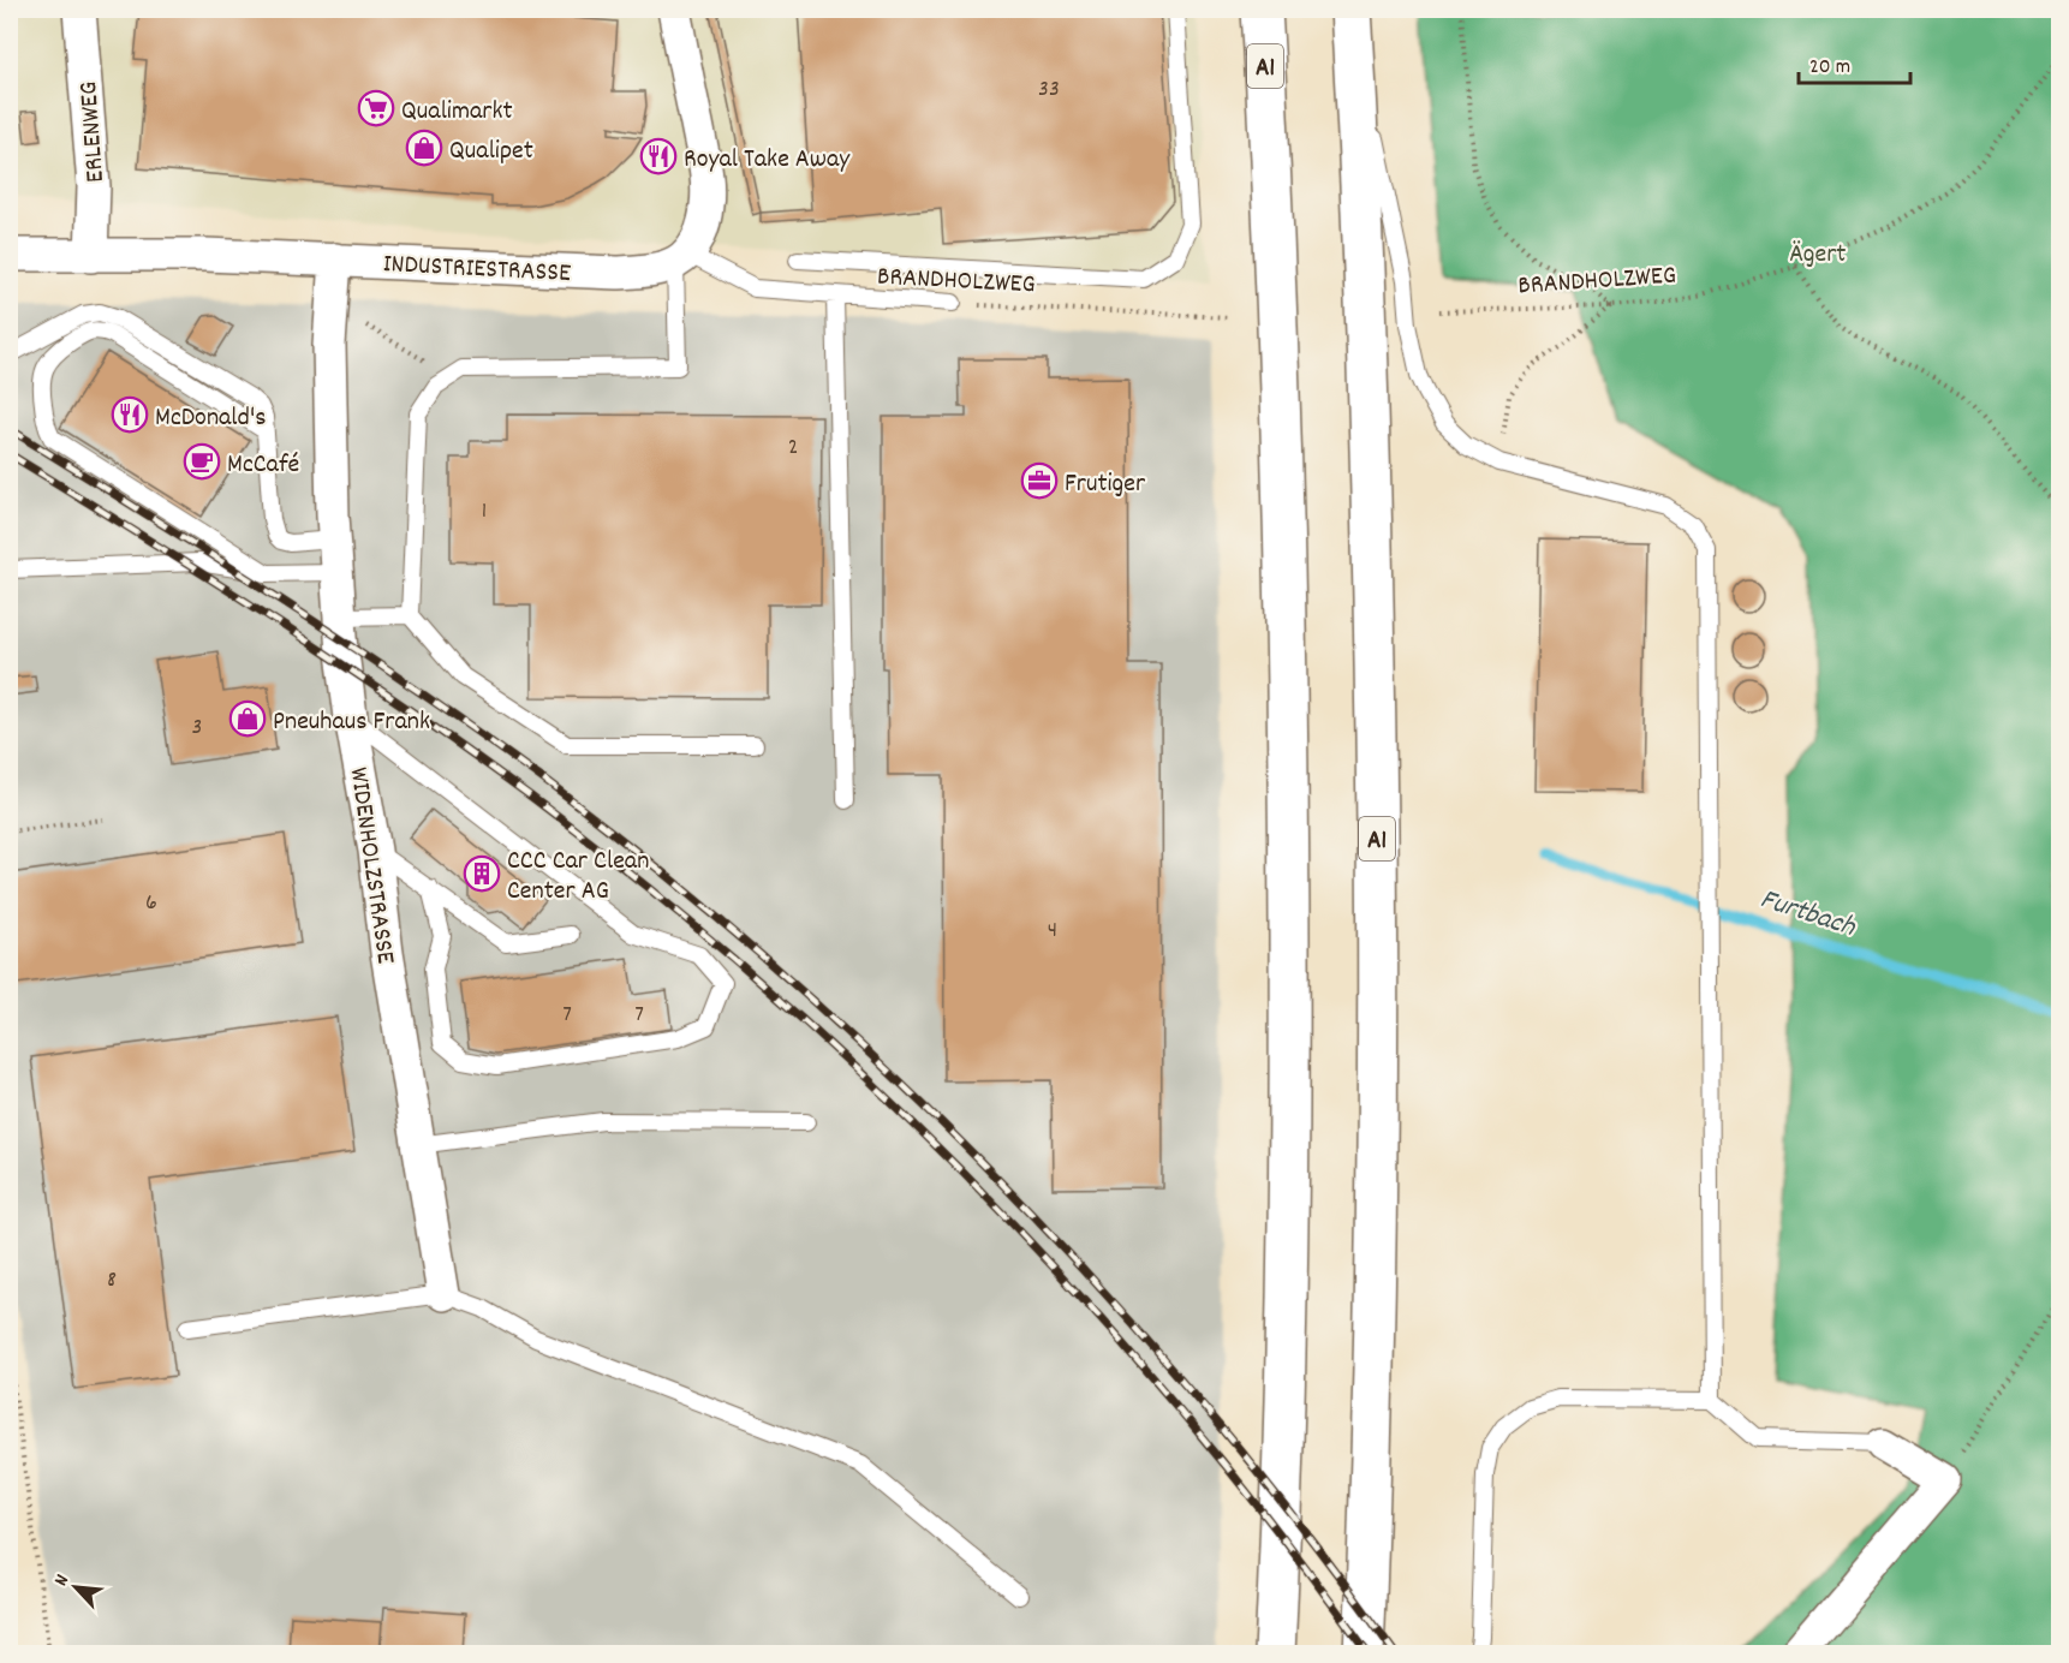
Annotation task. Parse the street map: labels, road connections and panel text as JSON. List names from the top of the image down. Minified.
{"streets":{"highway":["A1"],"street":["ERLENWEG","INDUSTRIESTRASSE","WIDENHOLZSTRASSE"],"lane":["BRANDHOLZWEG"]},"crossings":[["ERLENWEG","INDUSTRIESTRASSE"],["INDUSTRIESTRASSE","BRANDHOLZWEG"],["INDUSTRIESTRASSE","WIDENHOLZSTRASSE"]],"water":["Furtbach"],"parks":["Ägert"],"places":{"supermarket":["Qualimarkt"],"shop":["Qualipet","Pneuhaus Frank"],"restaurant":["Royal Take Away","McDonald's"],"cafe":["McCafé"],"office":["Frutiger"],"building":["CCC Car Clean Center AG"]},"house_numbers":["33","2","1","3","6","4","7","7","8"],"scale_bar":"20 m","north":"top left"}
